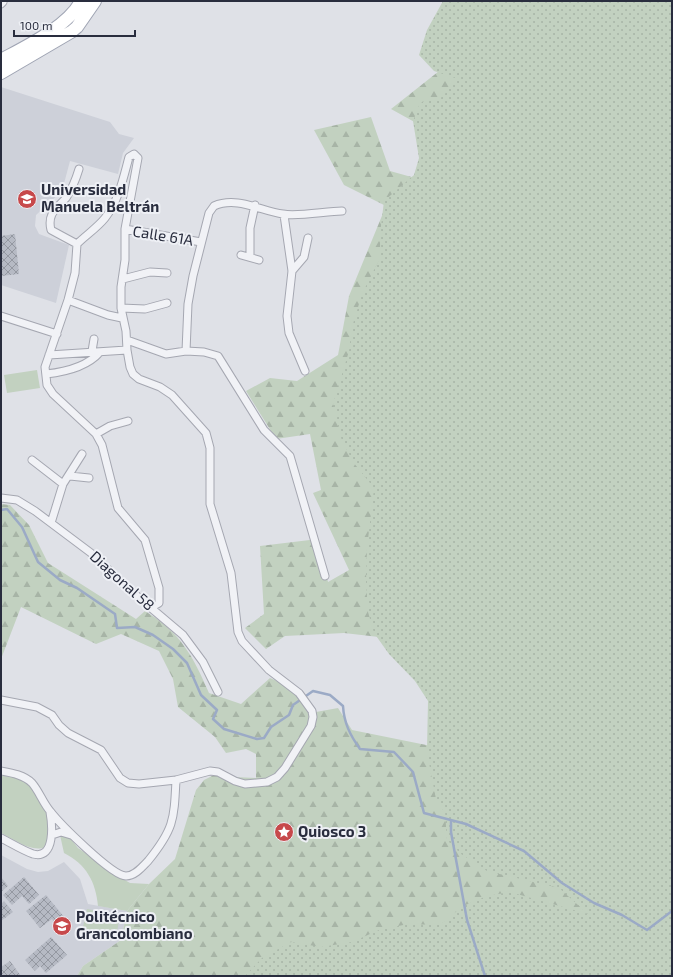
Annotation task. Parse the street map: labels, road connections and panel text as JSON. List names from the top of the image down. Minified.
{"streets":{"street":["Calle 61A","Diagonal 58"]},"places":{"school or university":["Universidad Manuela Beltrán","Politécnico Grancolombiano"],"place":["Quiosco 3"]},"scale_bar":"100 m"}
